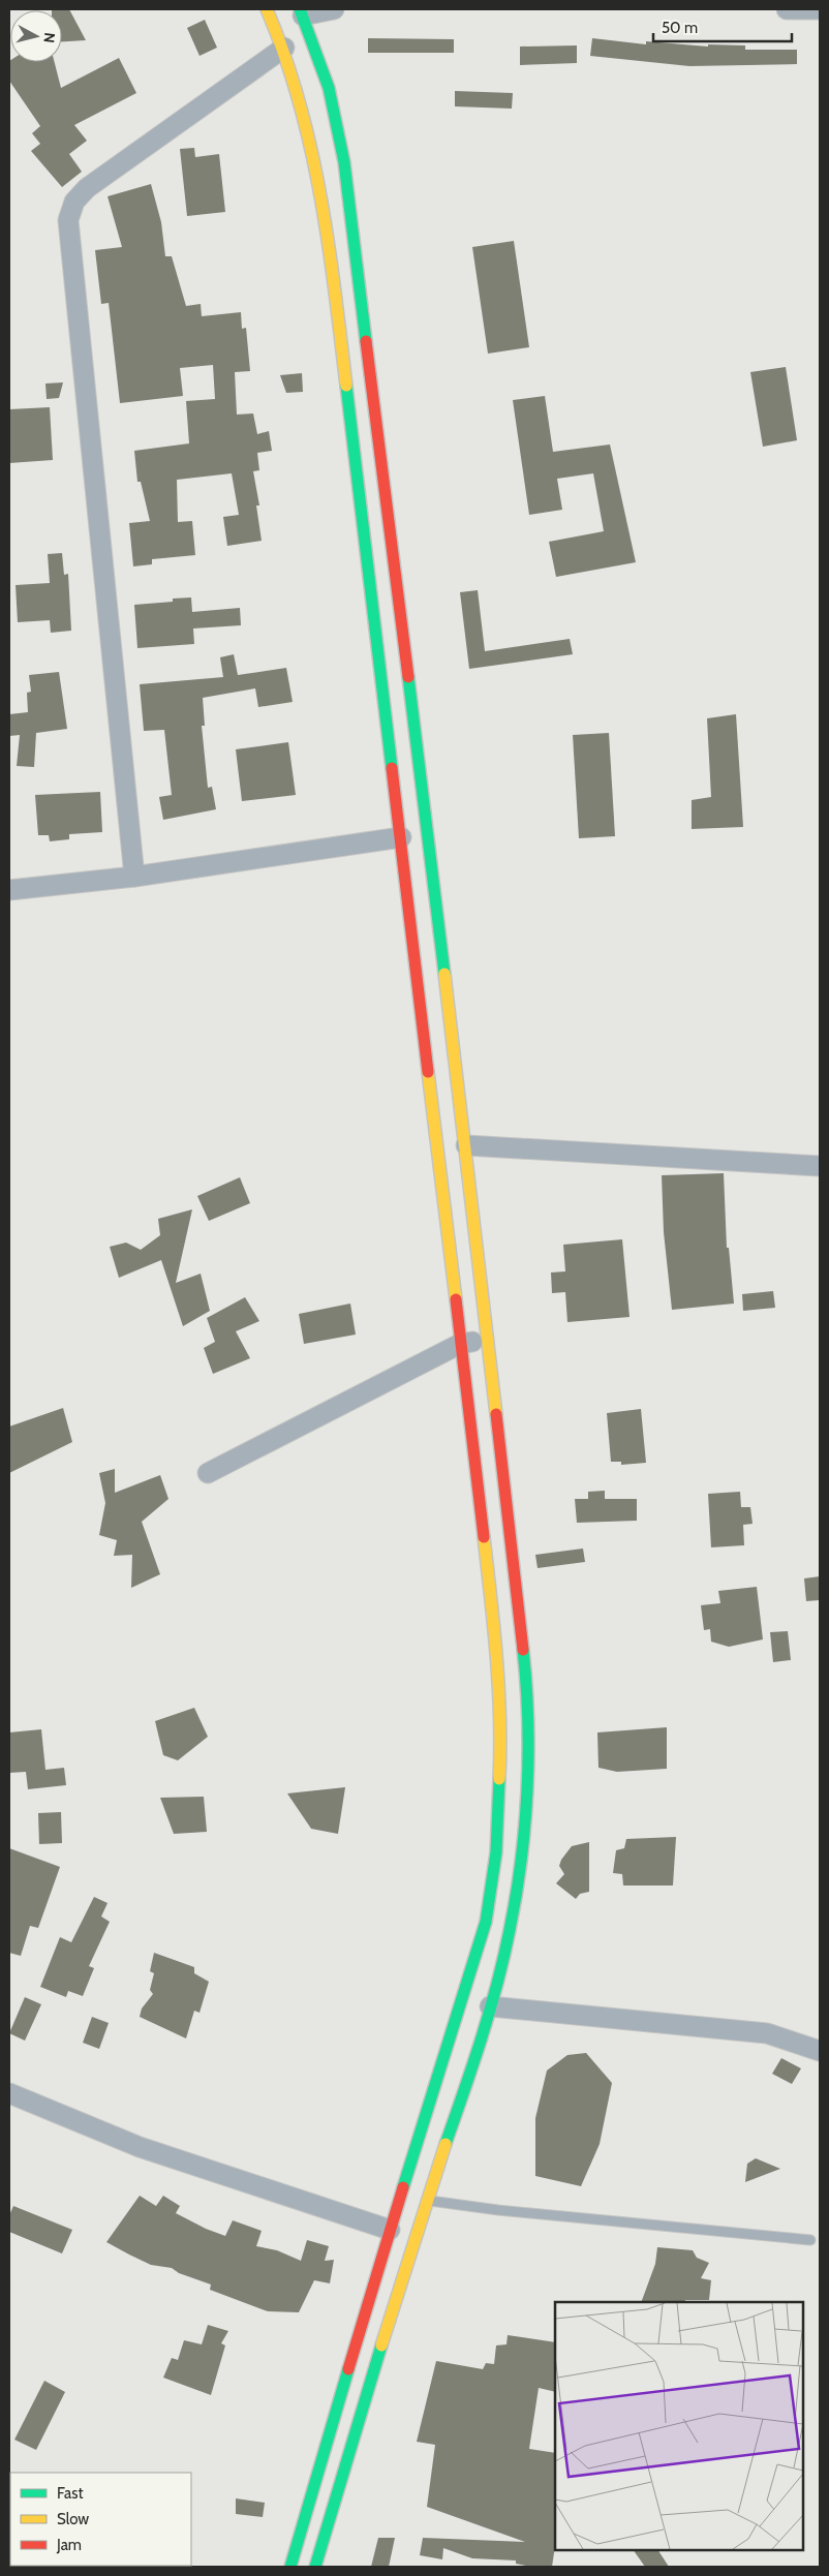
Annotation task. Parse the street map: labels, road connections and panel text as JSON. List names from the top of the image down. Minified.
{"legend":["Fast","Slow","Jam"],"scale_bar":"50 m","north":"right"}
